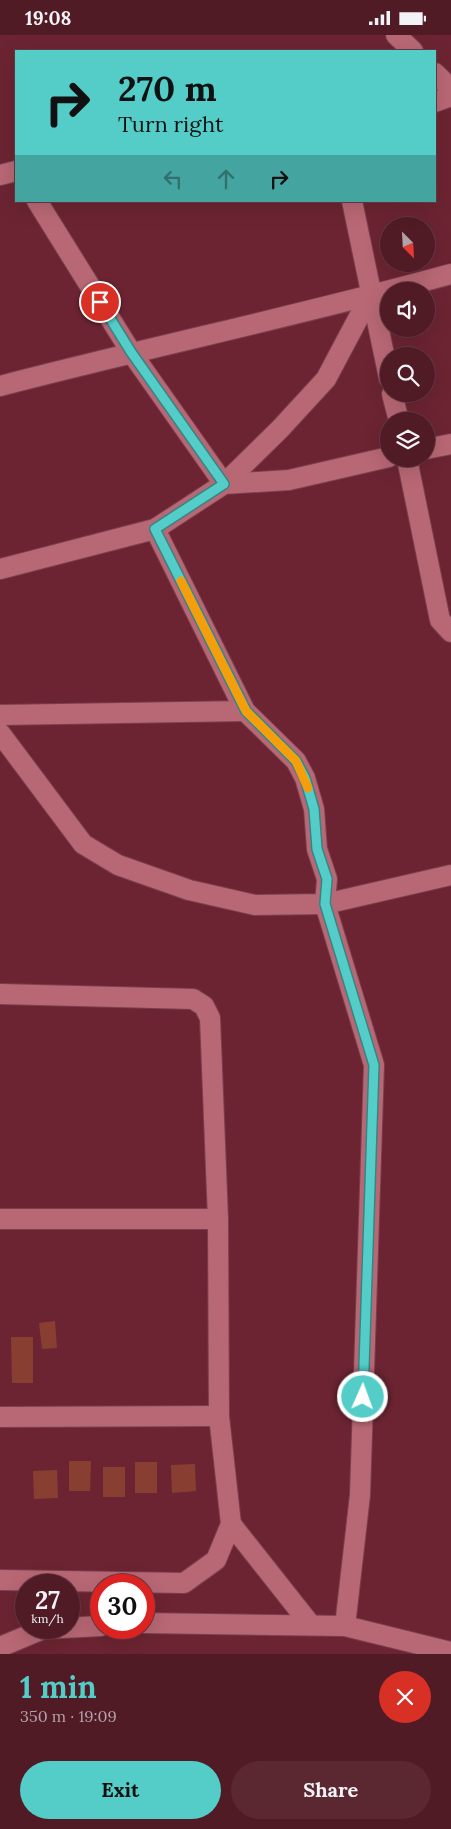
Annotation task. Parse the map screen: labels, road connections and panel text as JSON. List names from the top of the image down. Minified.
{"north":"bottom right","page":{"status":"19:08","turn":["270 m","Turn right"],"speed":"27 km/h","limit":"30","heading":["1 min","350 m · 19:09"],"buttons":["Exit","Share"]}}
